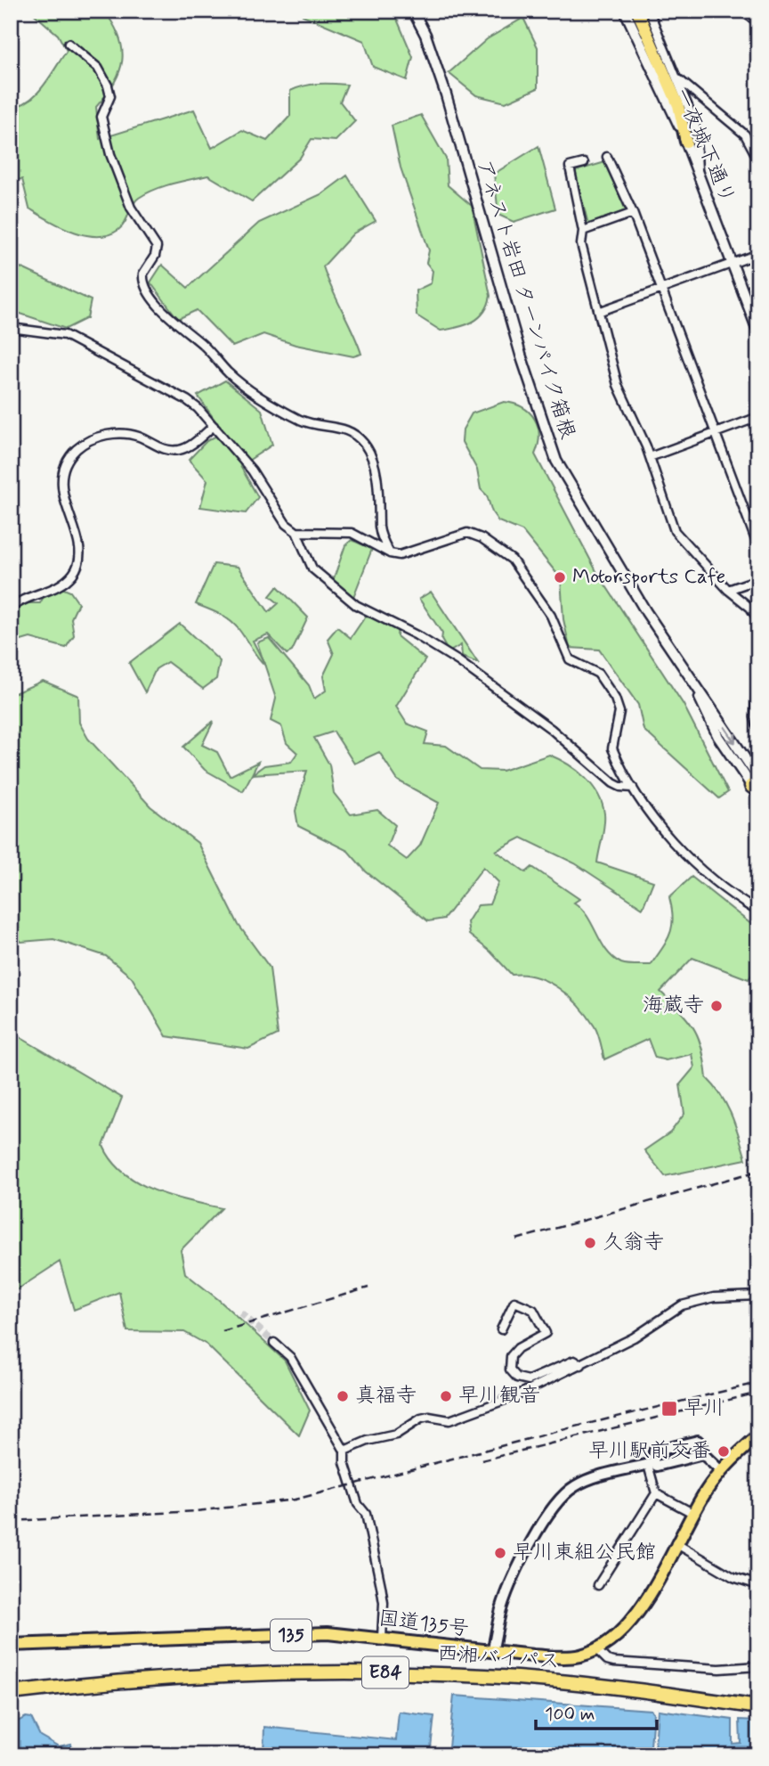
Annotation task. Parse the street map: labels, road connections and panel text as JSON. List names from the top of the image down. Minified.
{"streets":{"highway":["国道135号","135","西湘バイパス","E84"],"street":["一夜城下通り","アネスト岩田 ターンパイク箱根"]},"places":{"other":["Motorsports Cafe","海蔵寺","久翁寺","真福寺","早川観音","早川駅前交番","早川東組公民館"],"transit":["早川"]},"scale_bar":"100 m"}
